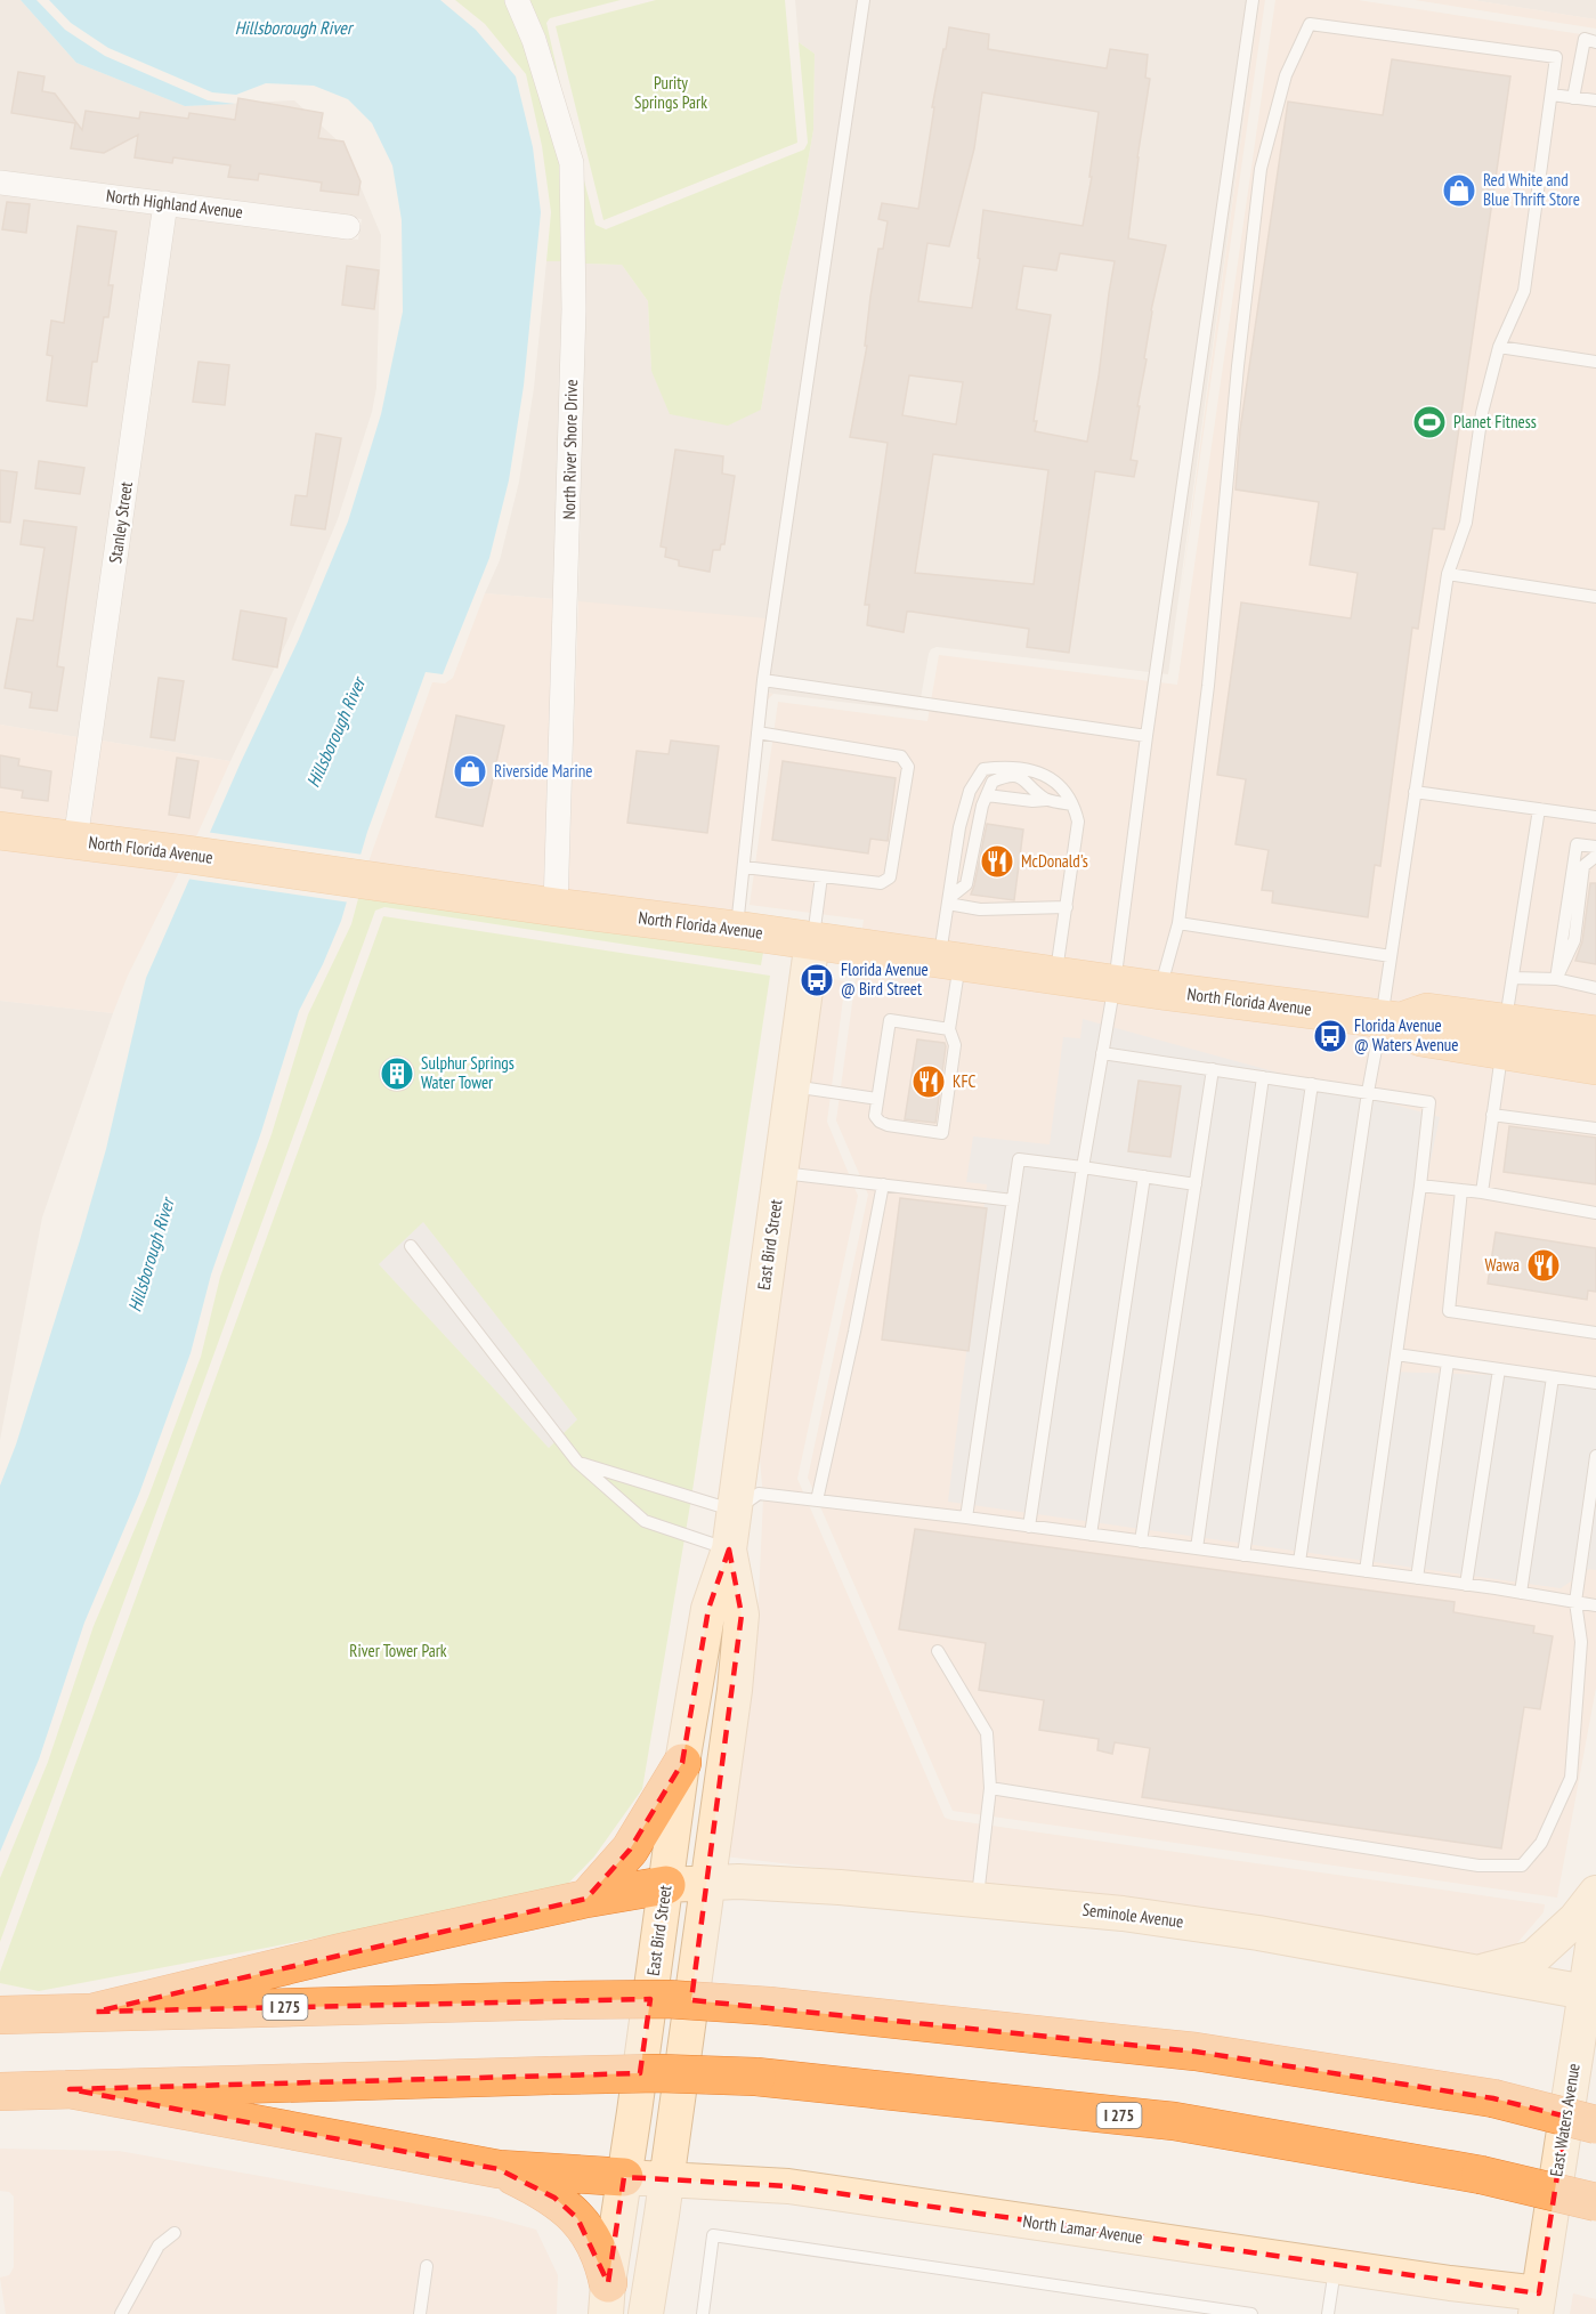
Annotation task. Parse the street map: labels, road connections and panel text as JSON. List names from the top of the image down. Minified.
{"streets":{"highway":["I 275"],"main road":["North Florida Avenue","East Bird Street","Seminole Avenue","East Waters Avenue","North Lamar Avenue"],"street":["North Highland Avenue","North River Shore Drive","Stanley Street"]},"crossings":[["North Highland Avenue","Stanley Street"],["North River Shore Drive","North Florida Avenue"],["Stanley Street","North Florida Avenue"],["North Florida Avenue","East Bird Street"],["East Bird Street","Seminole Avenue"],["East Bird Street","North Lamar Avenue"],["Seminole Avenue","East Waters Avenue"],["East Waters Avenue","North Lamar Avenue"]],"water":["Hillsborough River"],"parks":["Purity Springs Park","River Tower Park"],"places":{"shop":["Red White and Blue Thrift Store","Riverside Marine"],"sports":["Planet Fitness"],"restaurant":["McDonald's","KFC","Wawa"],"bus stop":["Florida Avenue @ Bird Street","Florida Avenue @ Waters Avenue"],"building":["Sulphur Springs Water Tower"]}}
